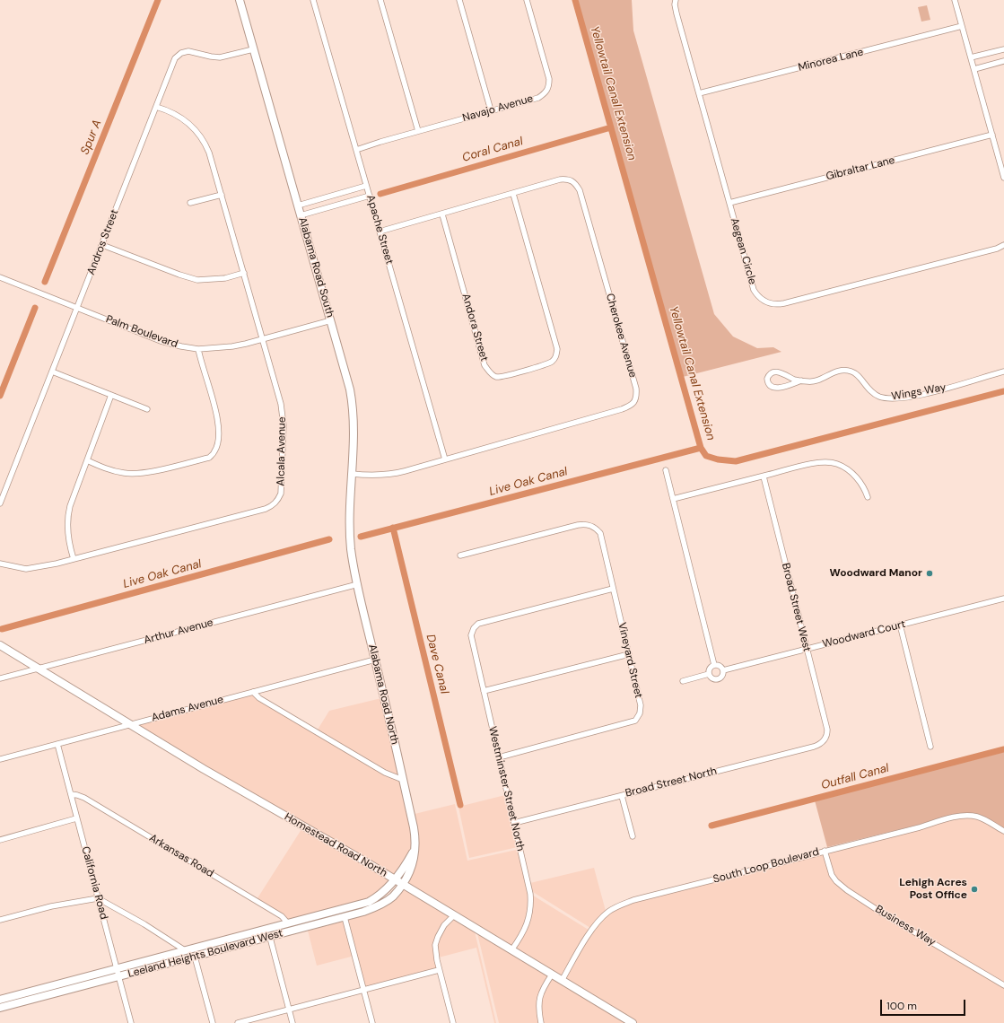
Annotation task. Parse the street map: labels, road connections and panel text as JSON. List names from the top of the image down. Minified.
{"streets":{"main road":["Alabama Road South","Alabama Road North","Homestead Road North","Leeland Heights Boulevard West"],"street":["Minorea Lane","Navajo Avenue","Gibraltar Lane","Apache Street","Andros Street","Aegean Circle","Andora Street","Palm Boulevard","Cherokee Avenue","Wings Way","Alcala Avenue","Broad Street West","Arthur Avenue","Woodward Court","Vineyard Street","Adams Avenue","Broad Street North","Westminster Street North","Arkansas Road","South Loop Boulevard","California Road","Business Way"]},"crossings":[["Minorea Lane","Aegean Circle"],["Navajo Avenue","Apache Street"],["Gibraltar Lane","Aegean Circle"],["Apache Street","Cherokee Avenue"],["Andros Street","Alabama Road South"],["Andros Street","Palm Boulevard"],["Andros Street","Alcala Avenue"],["Alabama Road South","Palm Boulevard"],["Alabama Road South","Cherokee Avenue"],["Alabama Road South","Alabama Road North"],["Andora Street","Cherokee Avenue"],["Palm Boulevard","Alcala Avenue"],["Broad Street West","Woodward Court"],["Broad Street West","Broad Street North"],["Arthur Avenue","Alabama Road North"],["Arthur Avenue","Homestead Road North"],["Vineyard Street","Westminster Street North"],["Alabama Road North","Adams Avenue"],["Alabama Road North","Homestead Road North"],["Alabama Road North","Leeland Heights Boulevard West"],["Adams Avenue","Homestead Road North"],["Adams Avenue","California Road"],["Broad Street North","Westminster Street North"],["Westminster Street North","Homestead Road North"],["Homestead Road North","South Loop Boulevard"],["Homestead Road North","Leeland Heights Boulevard West"],["Arkansas Road","California Road"],["Arkansas Road","Leeland Heights Boulevard West"],["South Loop Boulevard","Business Way"],["California Road","Leeland Heights Boulevard West"]],"water":["Yellowtail Canal Extension","Spur A","Coral Canal","Live Oak Canal","Dave Canal","Outfall Canal"],"places":["Woodward Manor","Lehigh Acres Post Office"],"scale_bar":"100 m"}
